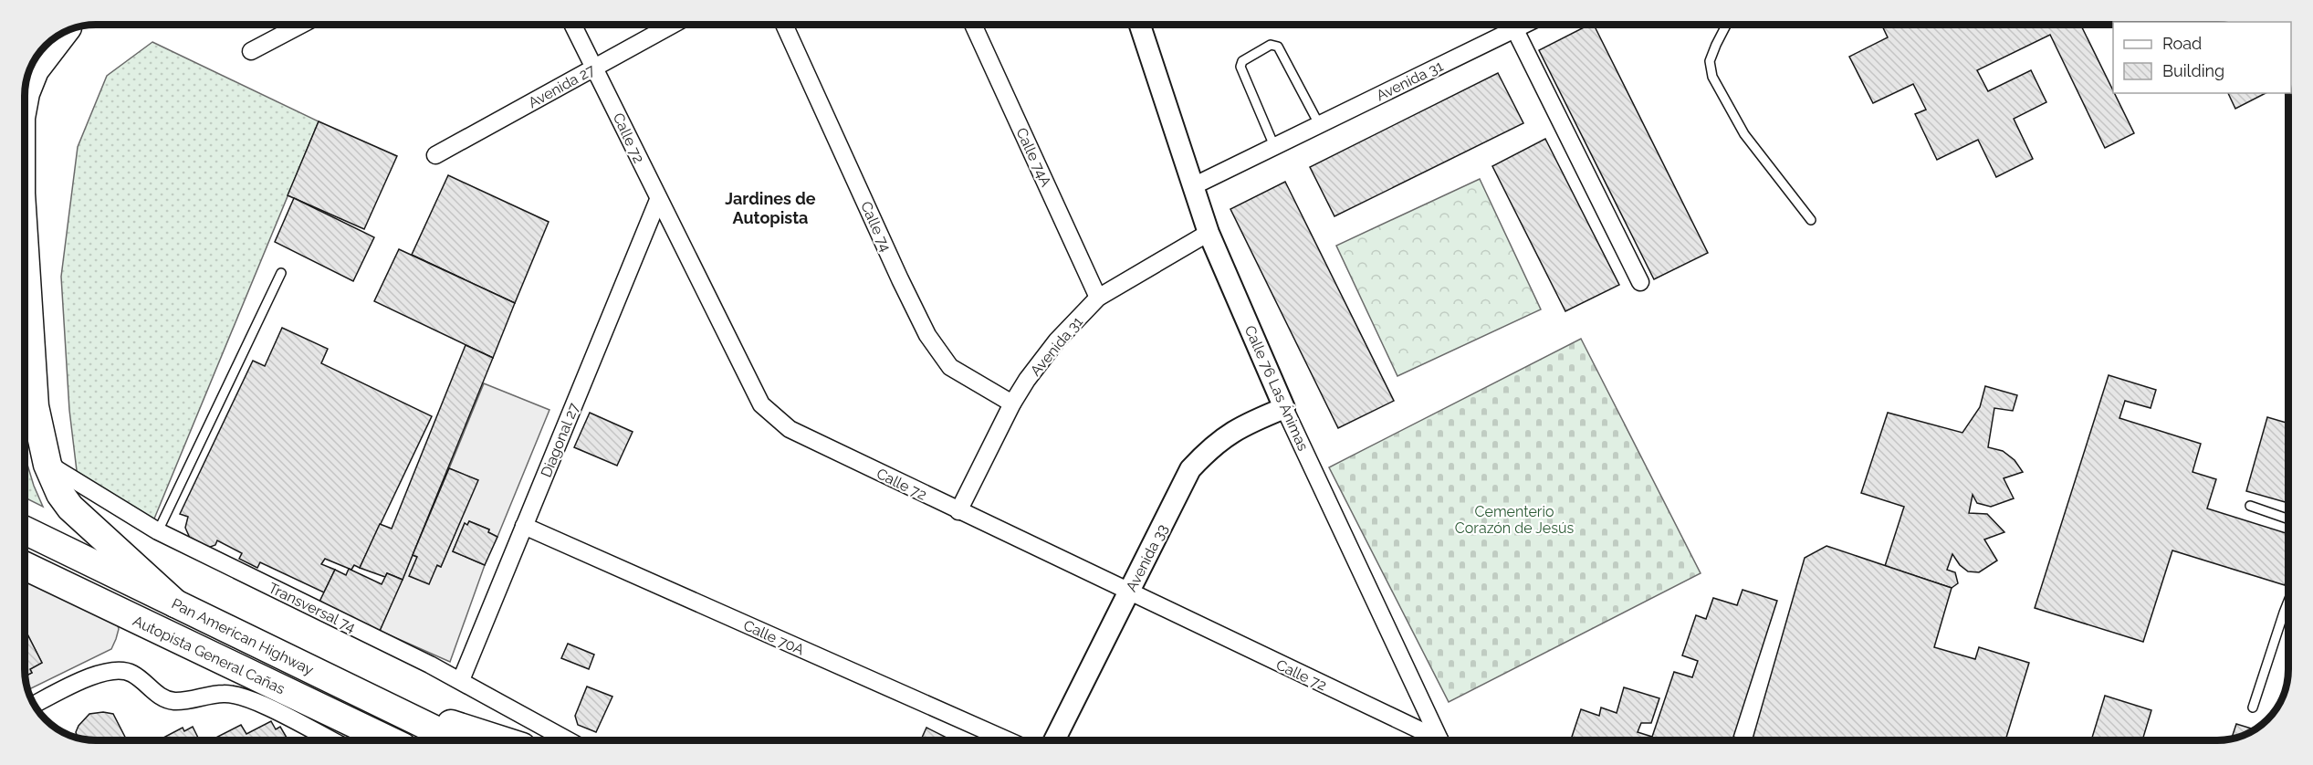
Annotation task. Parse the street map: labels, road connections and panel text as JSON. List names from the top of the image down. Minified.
{"streets":{"highway":["Pan American Highway","Autopista General Cañas"],"street":["Avenida 31","Avenida 27","Calle 72","Calle 74A","Calle 74","Calle 76 Las Ánimas","Diagonal 27","Avenida 33","Transversal 74","Calle 70A"]},"crossings":[["Avenida 31","Calle 72"],["Avenida 31","Calle 74A"],["Avenida 31","Calle 74"],["Avenida 31","Calle 76 Las Ánimas"],["Avenida 27","Calle 72"],["Calle 72","Diagonal 27"],["Calle 72","Avenida 33"],["Calle 76 Las Ánimas","Avenida 33"],["Diagonal 27","Transversal 74"],["Diagonal 27","Calle 70A"]],"districts":["Jardines de Autopista"],"parks":["Cementerio Corazón de Jesús"],"legend":["Road","Building"]}
